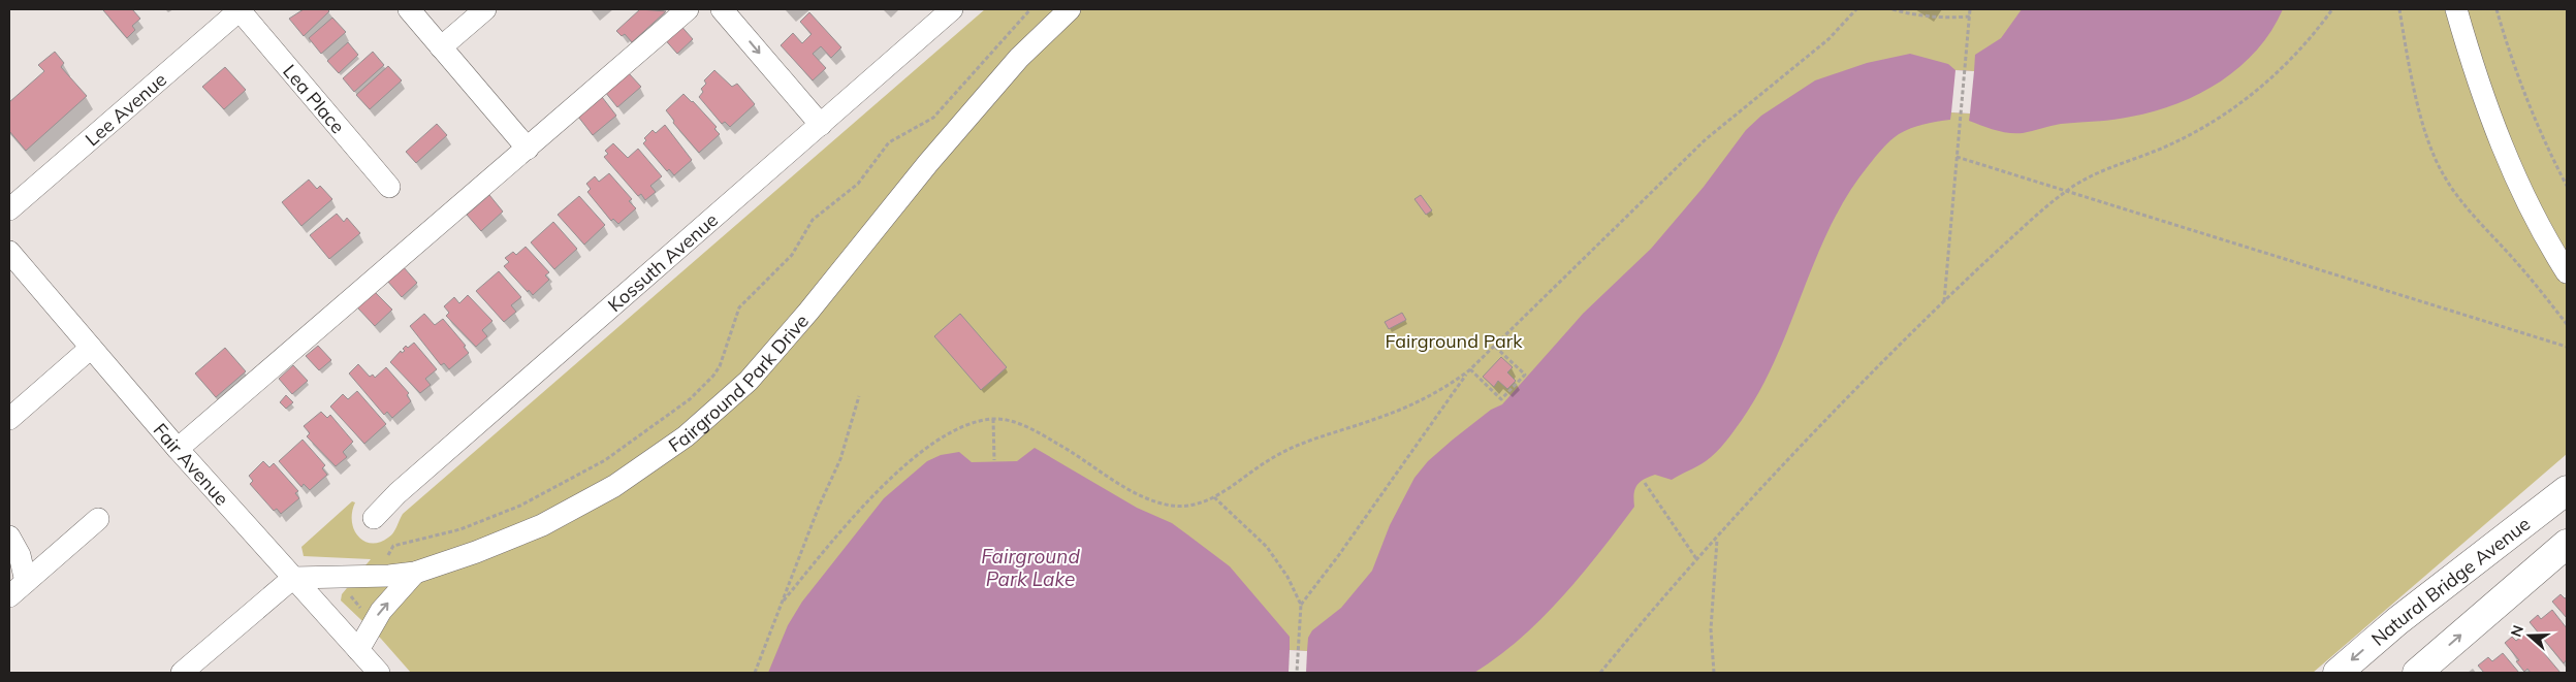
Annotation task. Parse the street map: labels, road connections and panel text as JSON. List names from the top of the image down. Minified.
{"streets":{"main road":["Natural Bridge Avenue"],"street":["Lea Place","Lee Avenue","Kossuth Avenue","Fairground Park Drive","Fair Avenue"]},"crossings":[["Lea Place","Lee Avenue"],["Fairground Park Drive","Fair Avenue"]],"water":["Fairground Park Lake"],"parks":["Fairground Park"],"north":"left"}
